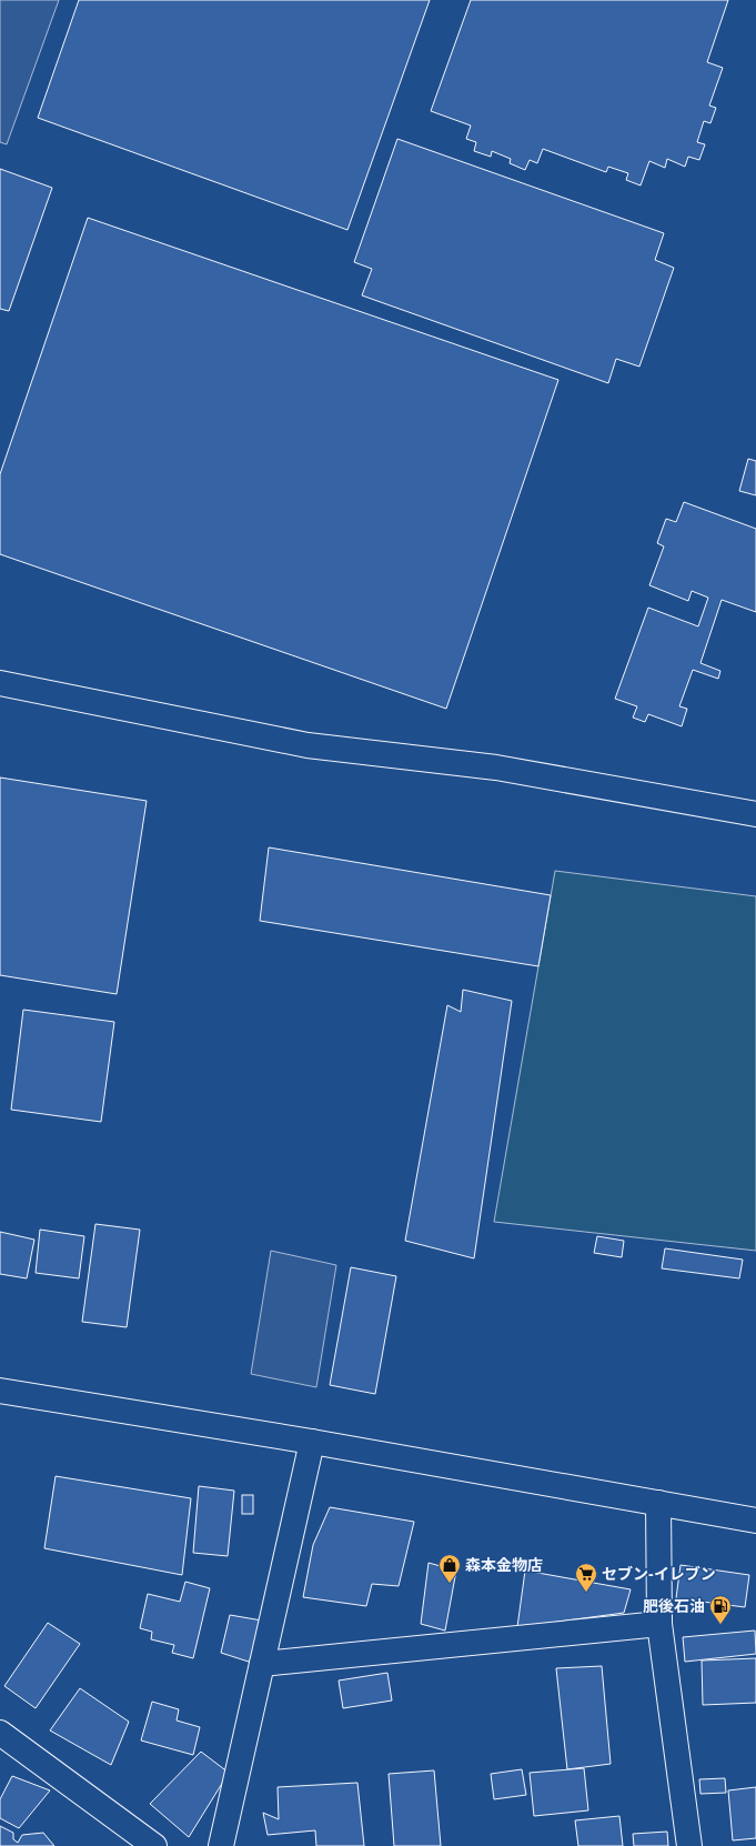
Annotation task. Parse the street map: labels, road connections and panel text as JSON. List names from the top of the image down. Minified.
{"places":{"shop":["森本金物店"],"supermarket":["セブン-イレブン"],"fuel station":["肥後石油"]}}
